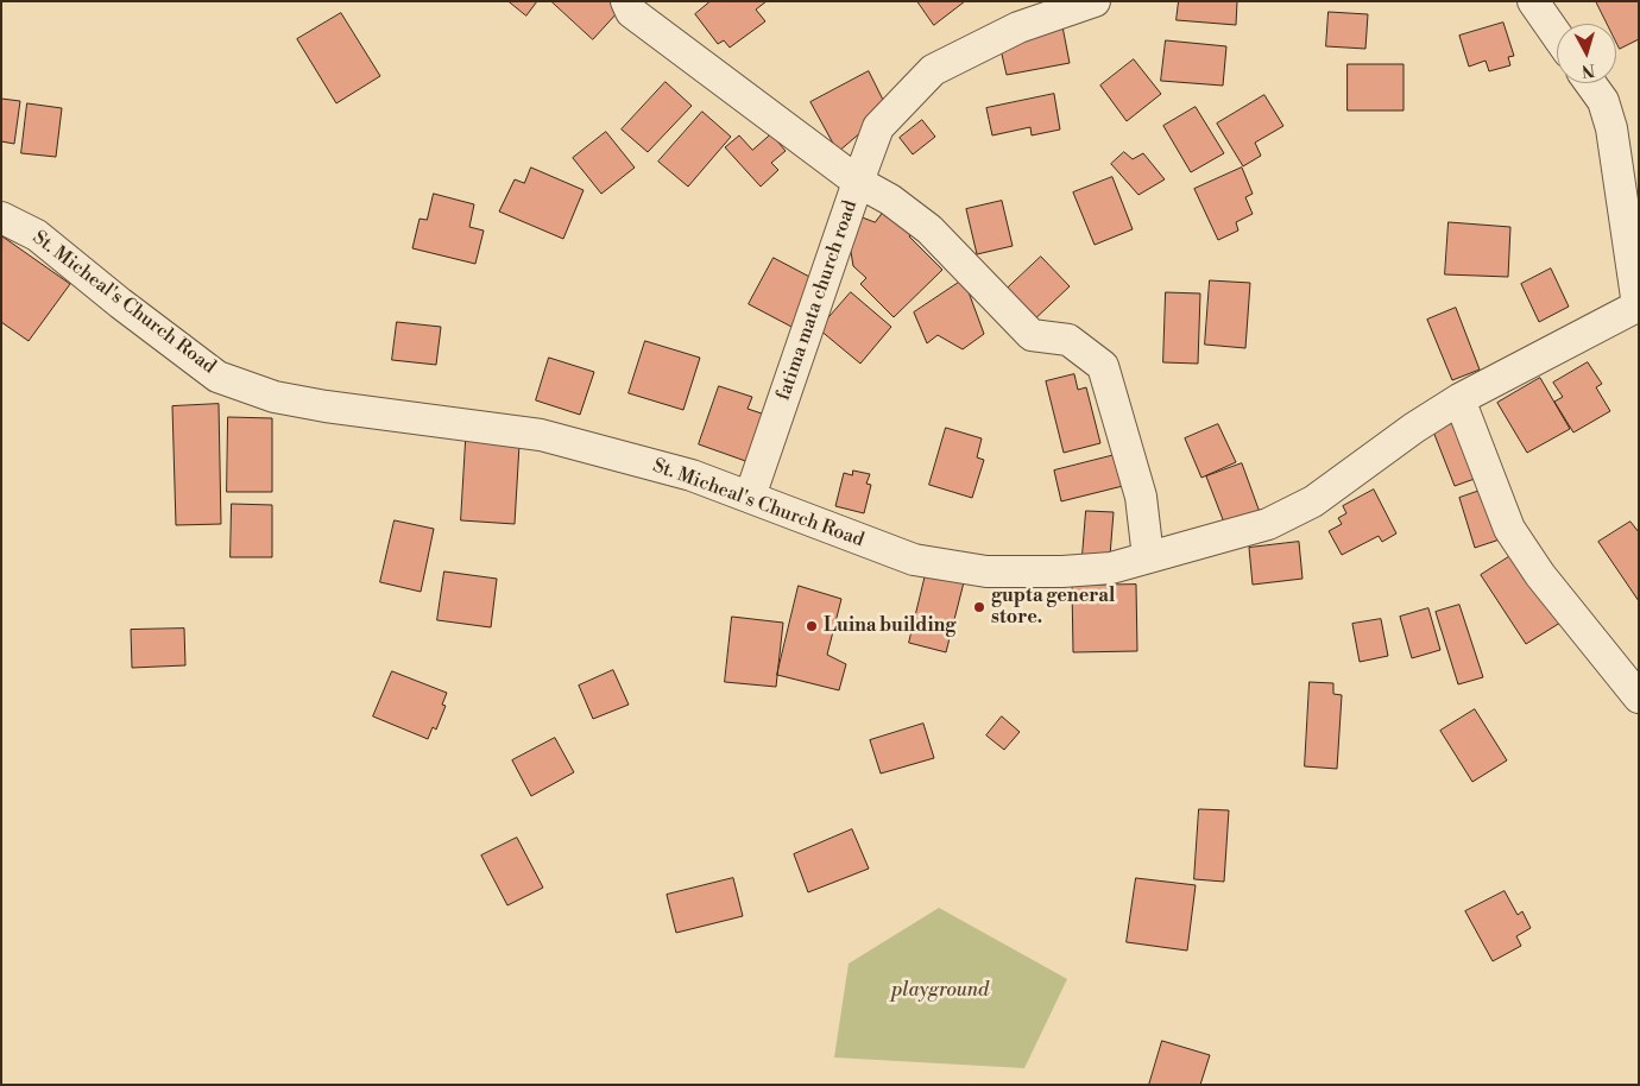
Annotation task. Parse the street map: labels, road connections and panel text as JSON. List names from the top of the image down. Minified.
{"streets":{"street":["fatima mata church road","St. Micheal's Church Road"]},"crossings":[["fatima mata church road","St. Micheal's Church Road"]],"parks":["playground"],"places":["gupta general store.","Luina building"],"north":"bottom"}
